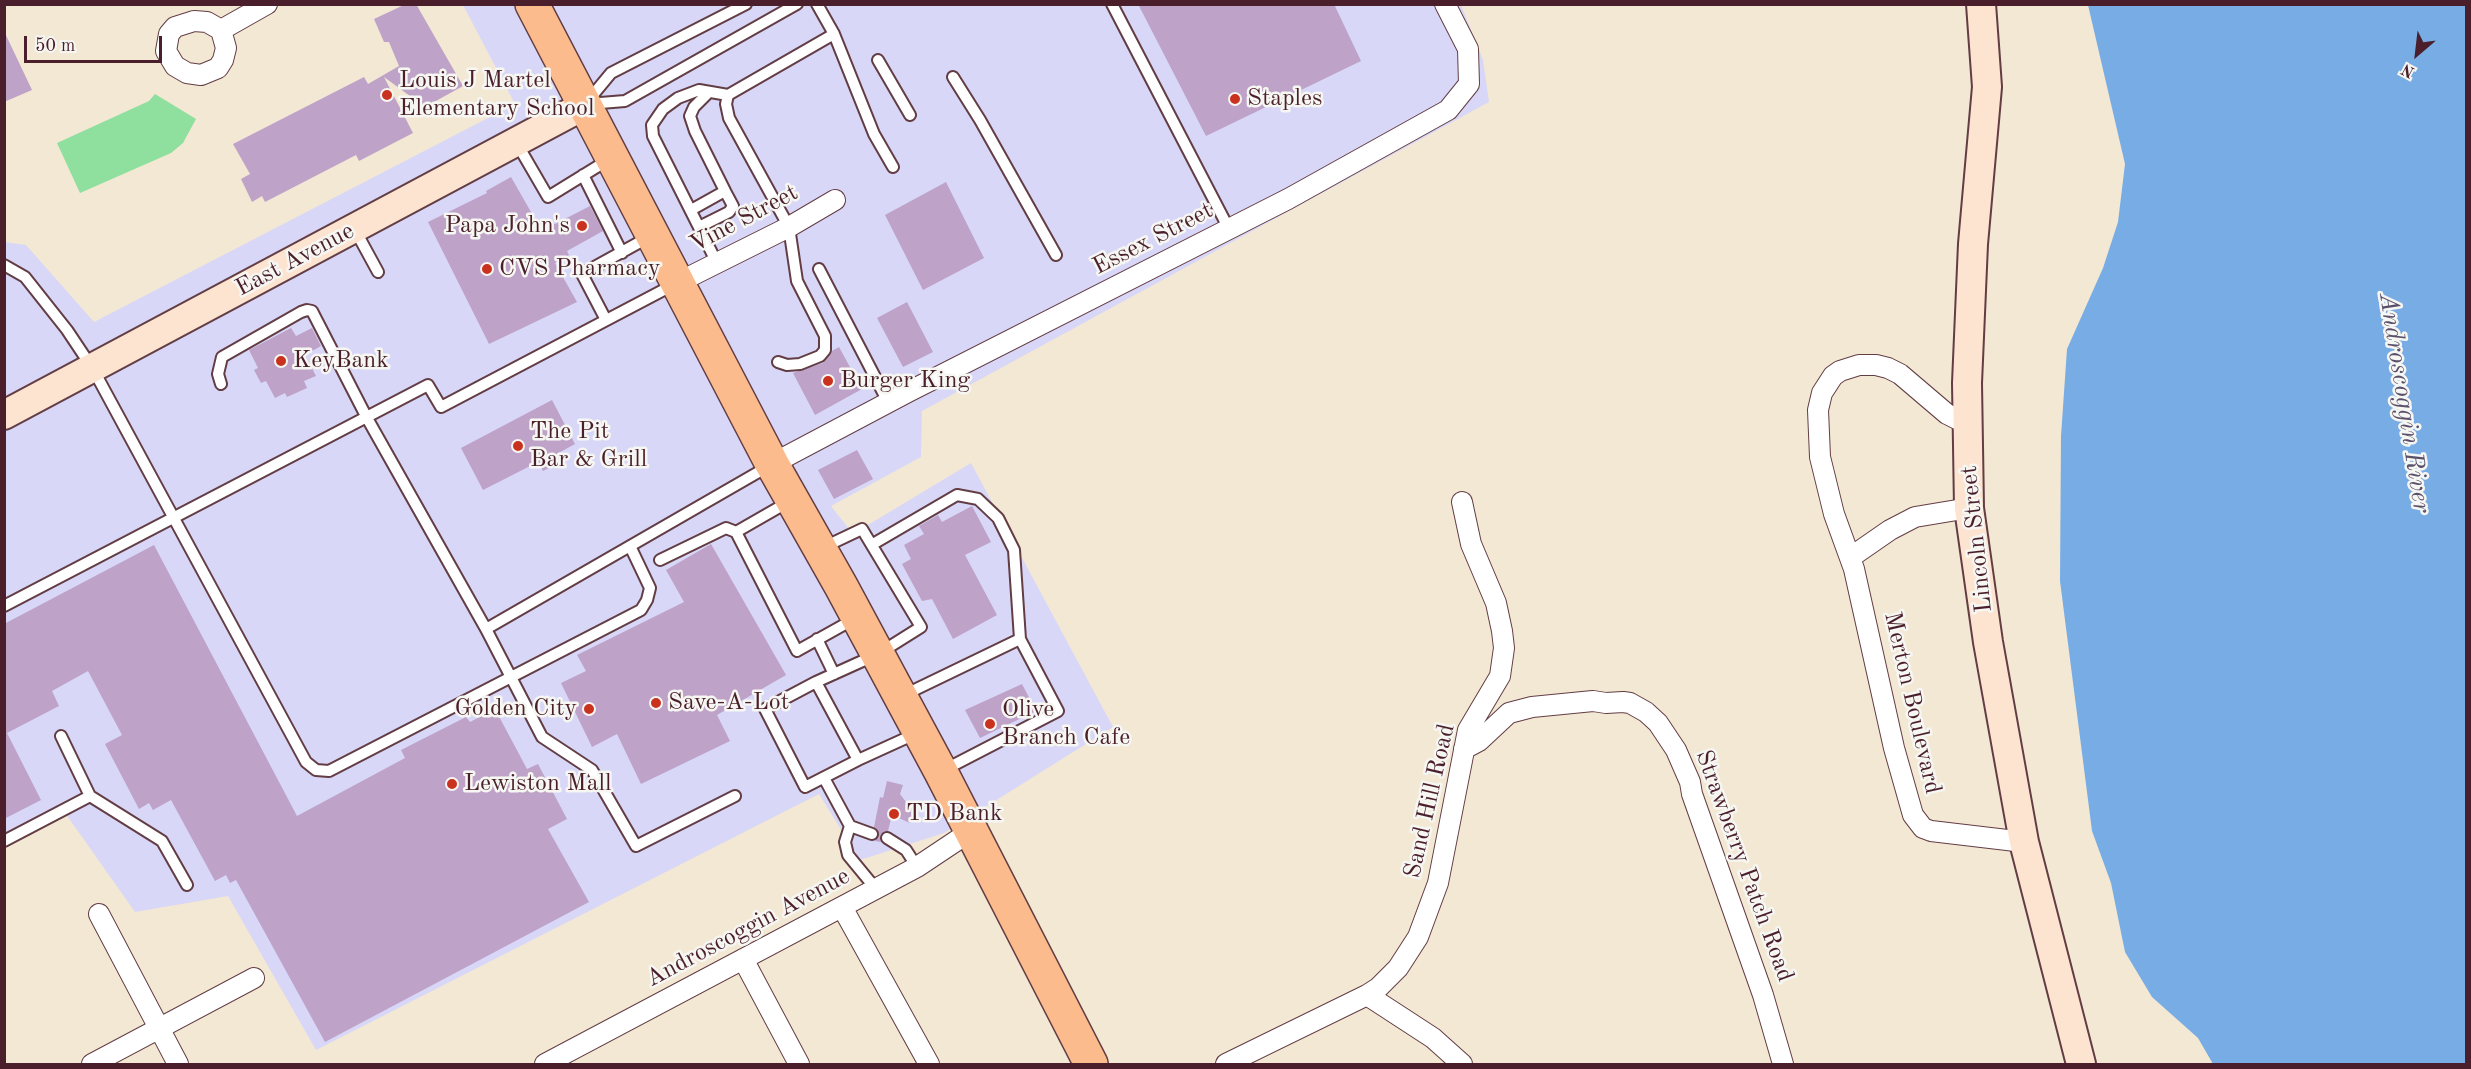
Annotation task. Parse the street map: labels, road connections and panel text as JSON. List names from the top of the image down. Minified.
{"streets":{"main road":["East Avenue","Lincoln Street"],"street":["Vine Street","Essex Street","Merton Boulevard","Sand Hill Road","Strawberry Patch Road","Androscoggin Avenue"]},"crossings":[["Lincoln Street","Merton Boulevard"],["Sand Hill Road","Strawberry Patch Road"]],"water":["Androscoggin River"],"places":["Louis J Martel Elementary School","Staples","Papa John's","CVS Pharmacy","KeyBank","Burger King","The Pit Bar & Grill","Save-A-Lot","Golden City","Olive Branch Cafe","Lewiston Mall","TD Bank"],"scale_bar":"50 m","north":"bottom left"}
